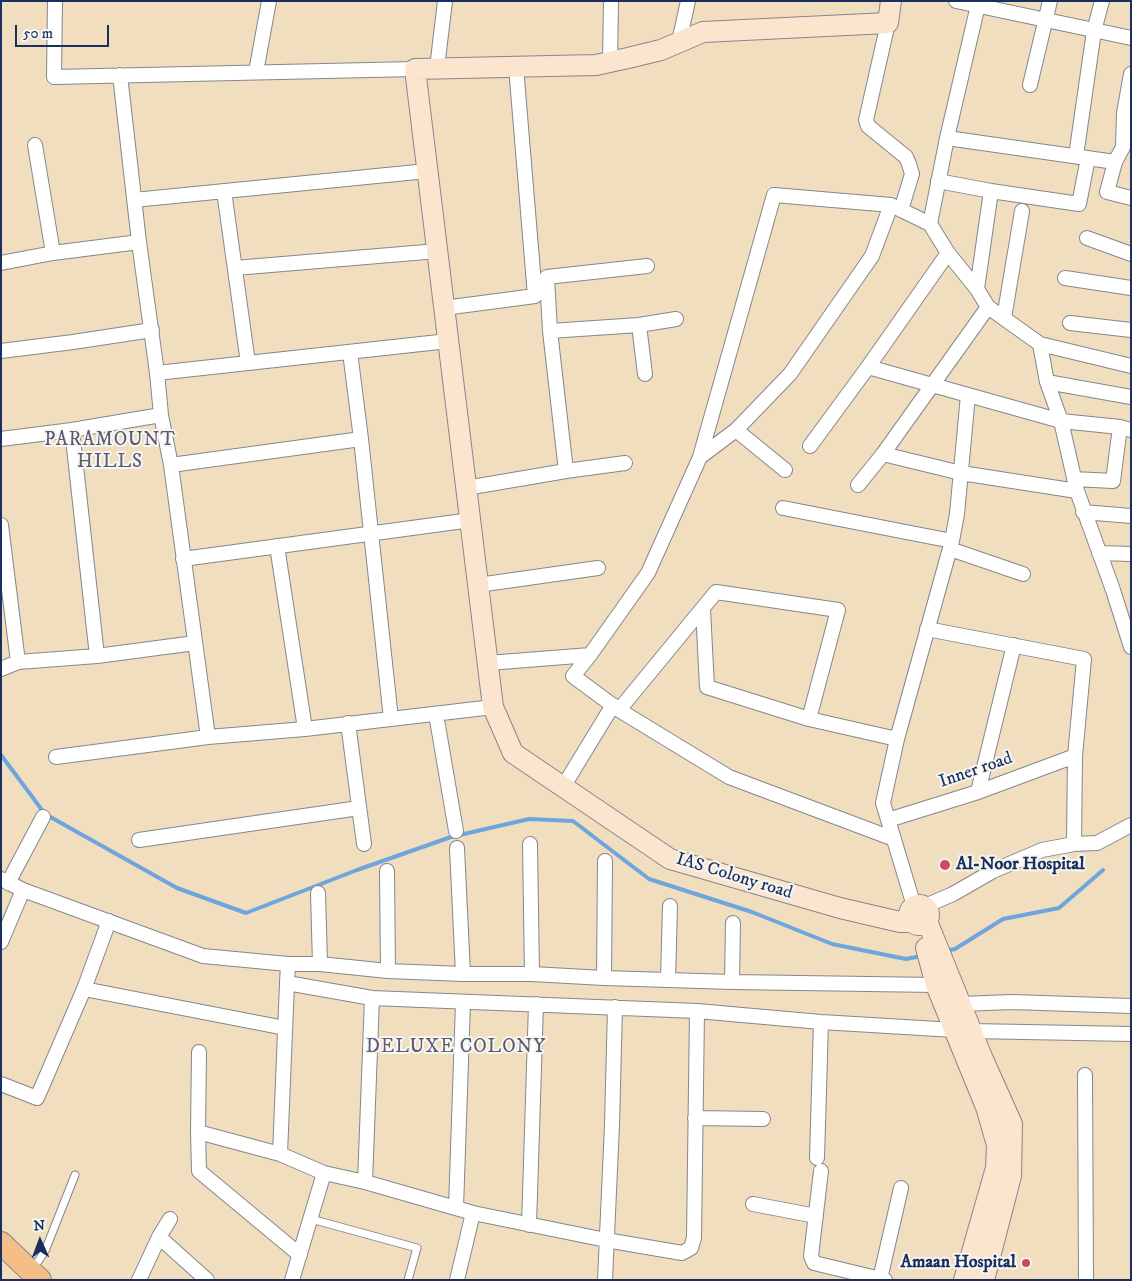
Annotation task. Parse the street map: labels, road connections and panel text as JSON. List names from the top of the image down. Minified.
{"streets":{"street":["Inner road","IAS Colony road"]},"districts":["PARAMOUNT HILLS","DELUXE COLONY"],"places":["Al-Noor Hospital","Amaan Hospital"],"scale_bar":"50 m","north":"top"}
